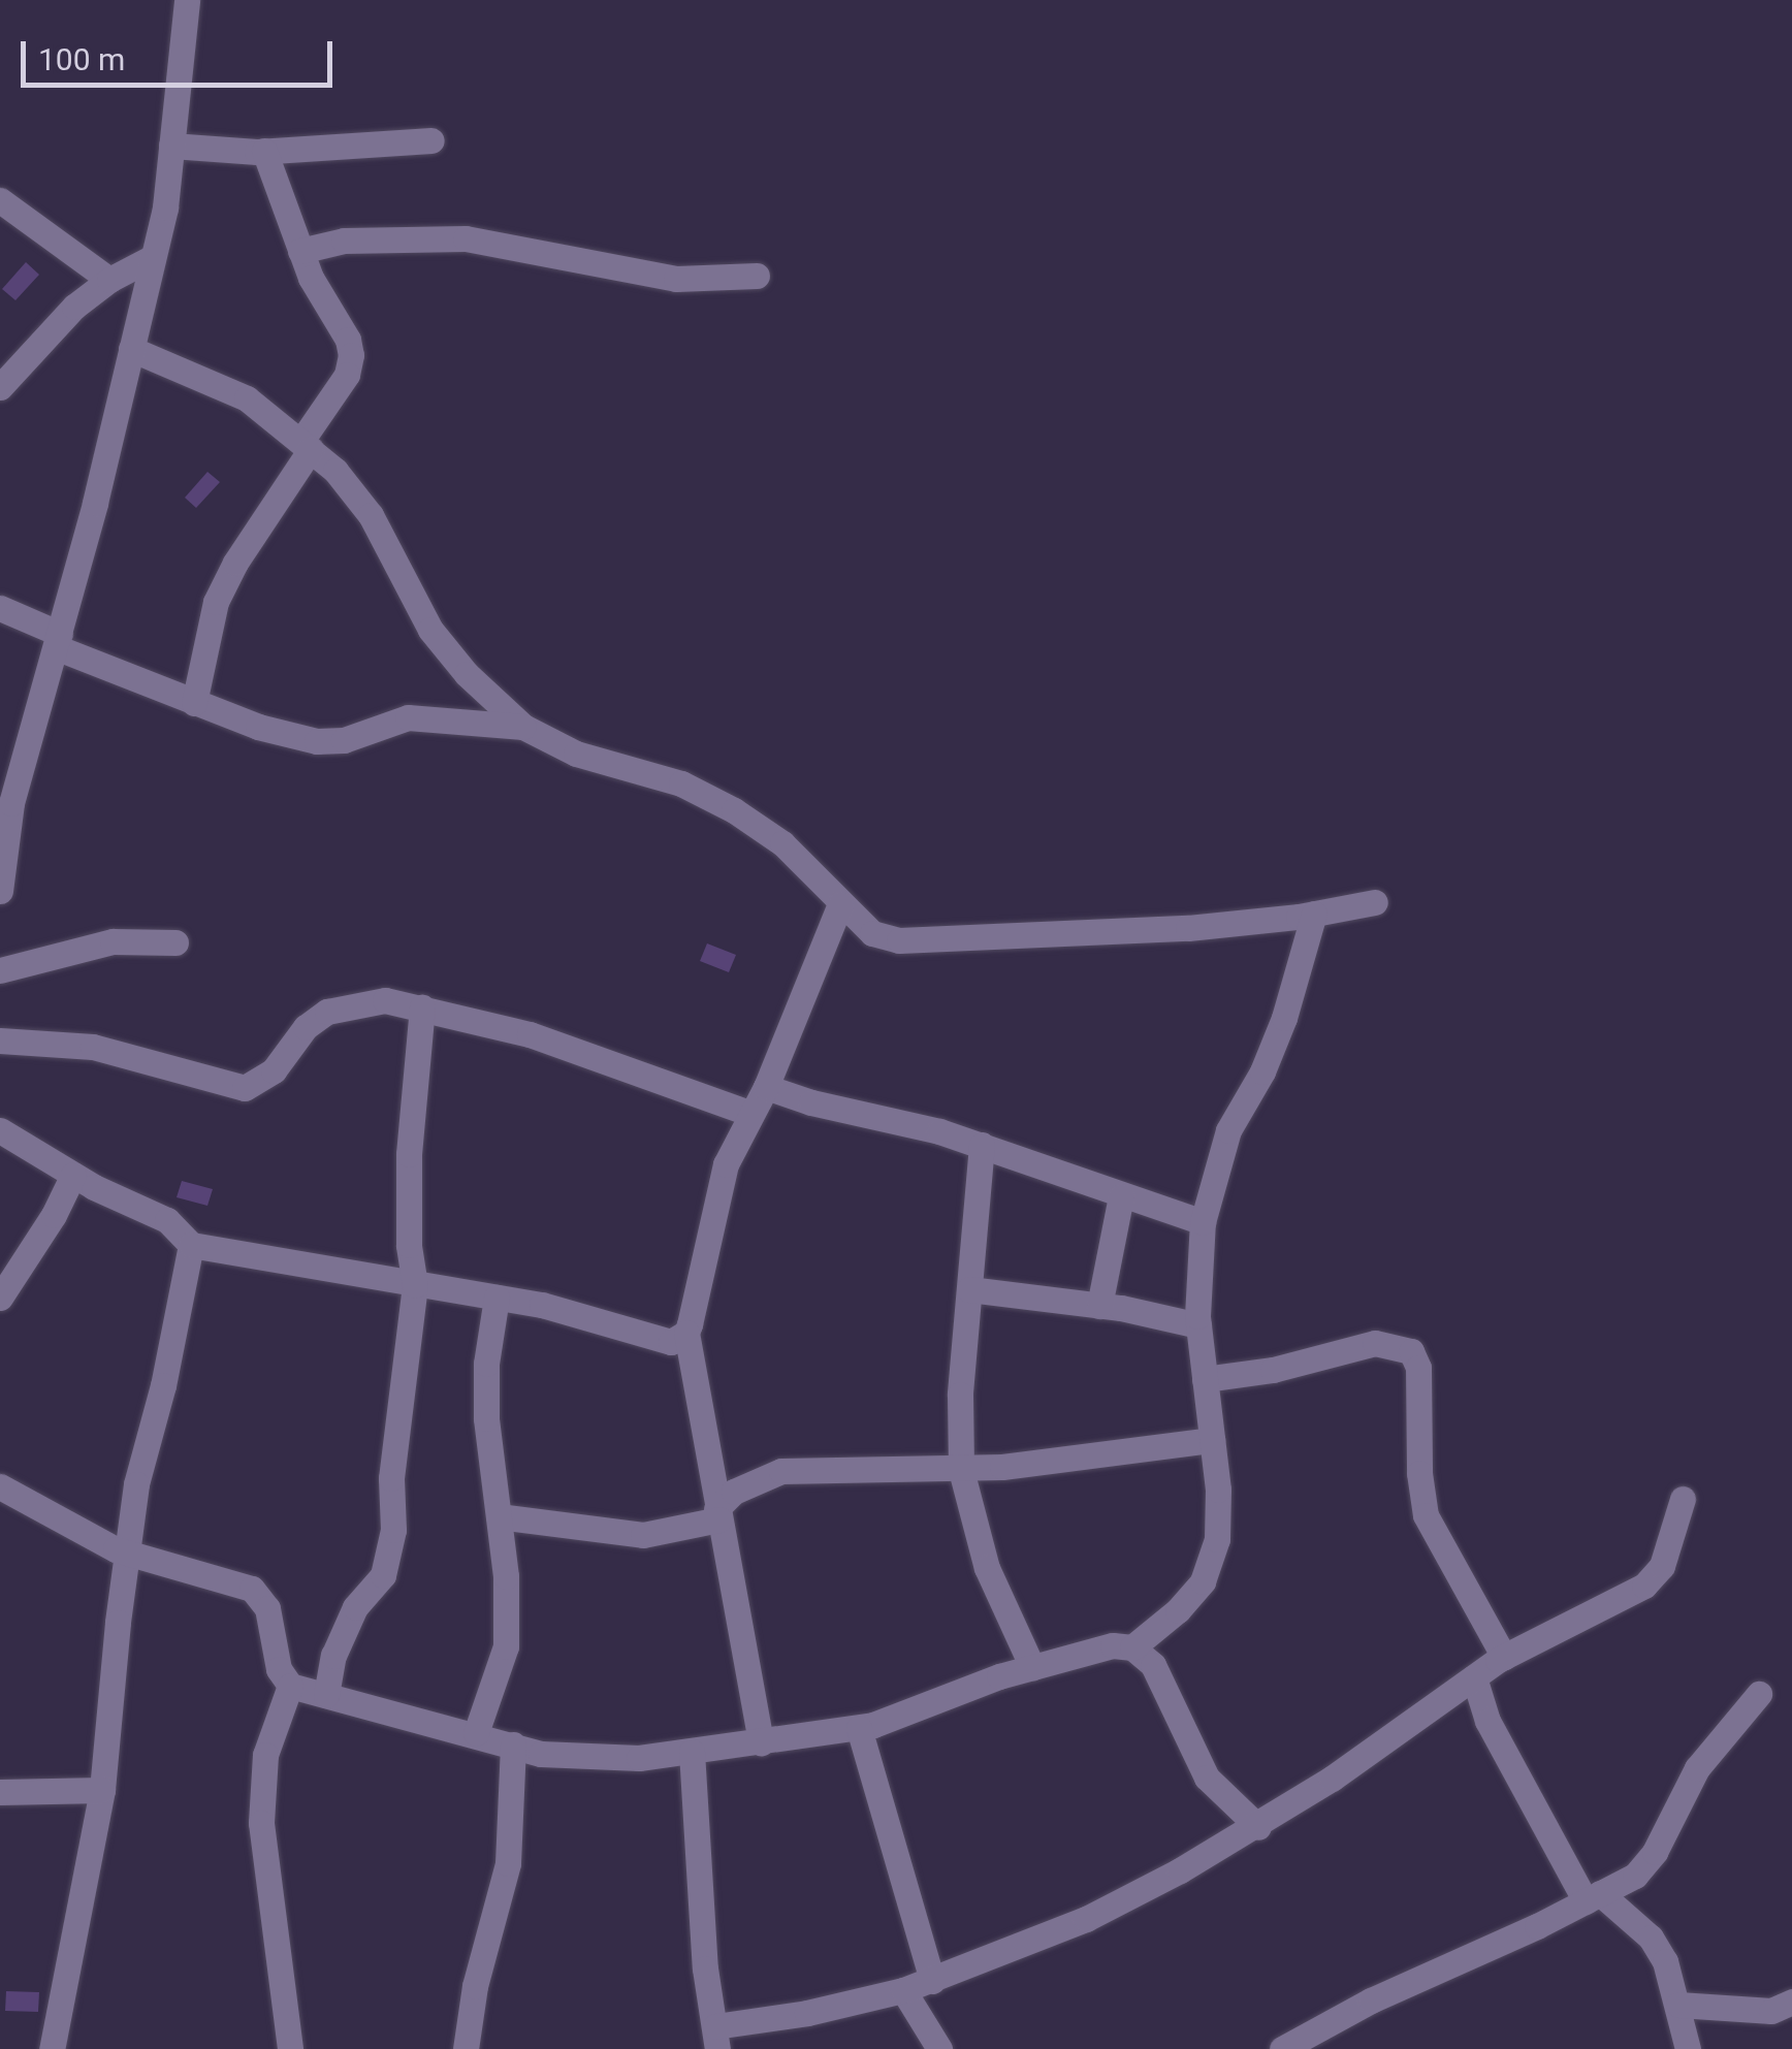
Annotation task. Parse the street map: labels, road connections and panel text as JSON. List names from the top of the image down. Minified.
{"scale_bar":"100 m"}
